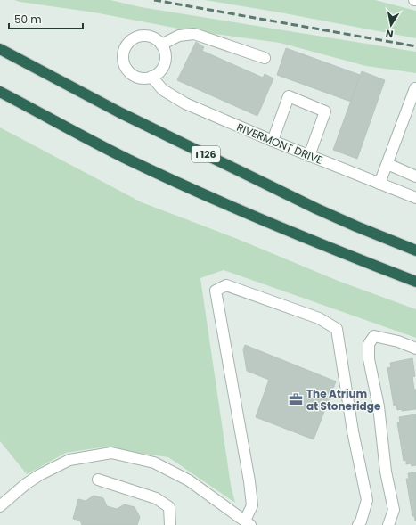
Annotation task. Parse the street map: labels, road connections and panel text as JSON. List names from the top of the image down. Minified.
{"streets":{"highway":["I 126"],"street":["RIVERMONT DRIVE"]},"places":{"office":["The Atrium at Stoneridge"]},"scale_bar":"50 m","north":"bottom"}
